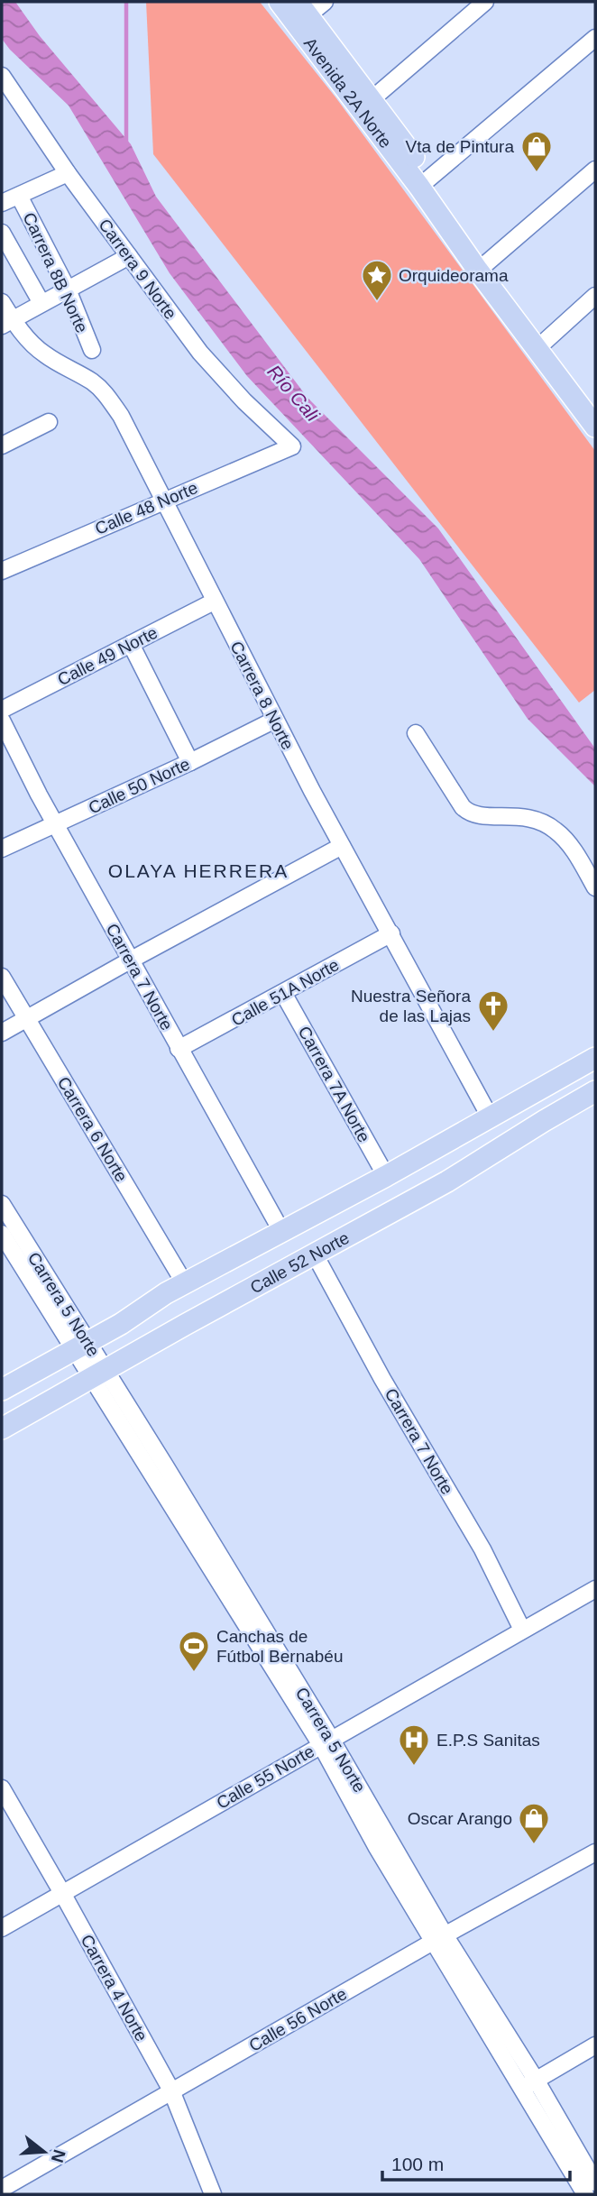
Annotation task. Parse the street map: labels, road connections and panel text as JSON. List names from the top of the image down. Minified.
{"streets":{"main road":["Avenida 2A Norte","Calle 52 Norte"],"street":["Carrera 9 Norte","Carrera 8B Norte","Calle 48 Norte","Calle 49 Norte","Carrera 8 Norte","Calle 50 Norte","Carrera 7 Norte","Calle 51A Norte","Carrera 7A Norte","Carrera 6 Norte","Carrera 5 Norte","Calle 55 Norte","Carrera 4 Norte","Calle 56 Norte"]},"crossings":[["Carrera 9 Norte","Calle 48 Norte"],["Calle 48 Norte","Carrera 8 Norte"],["Calle 49 Norte","Carrera 8 Norte"],["Carrera 8 Norte","Calle 50 Norte"],["Carrera 8 Norte","Calle 51A Norte"],["Carrera 8 Norte","Calle 52 Norte"],["Calle 50 Norte","Carrera 7 Norte"],["Carrera 7 Norte","Calle 51A Norte"],["Carrera 7 Norte","Calle 52 Norte"],["Carrera 7 Norte","Calle 55 Norte"],["Calle 51A Norte","Carrera 7A Norte"],["Carrera 7A Norte","Calle 52 Norte"],["Carrera 6 Norte","Calle 52 Norte"],["Calle 52 Norte","Carrera 5 Norte"],["Carrera 5 Norte","Calle 55 Norte"],["Carrera 5 Norte","Calle 56 Norte"],["Calle 55 Norte","Carrera 4 Norte"],["Carrera 4 Norte","Calle 56 Norte"]],"districts":["OLAYA HERRERA"],"water":["Río Cali"],"places":{"shop":["Vta de Pintura","Oscar Arango"],"place":["Orquideorama"],"church":["Nuestra Señora de las Lajas"],"sports":["Canchas de Fútbol Bernabéu"],"hospital":["E.P.S Sanitas"]},"scale_bar":"100 m","north":"right"}
